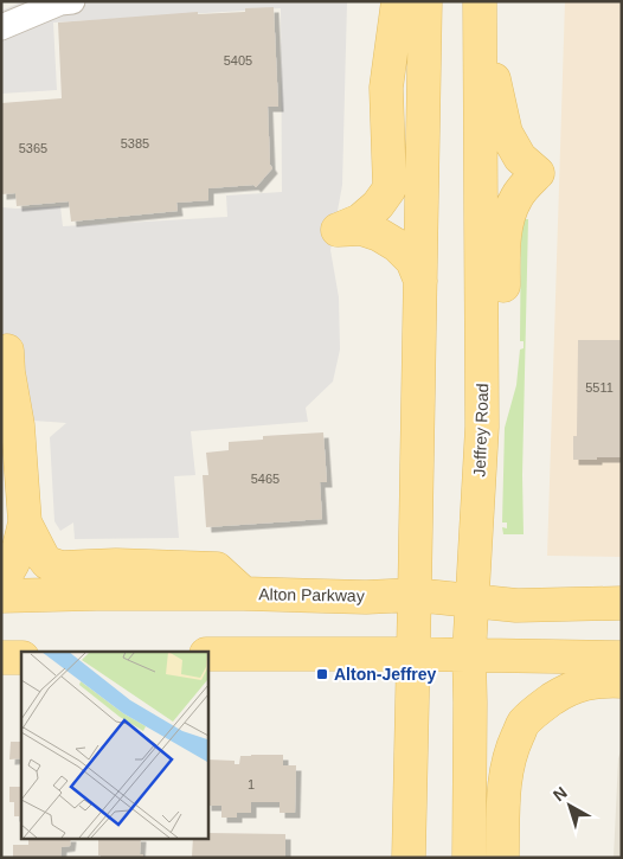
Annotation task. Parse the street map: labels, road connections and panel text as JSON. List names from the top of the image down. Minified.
{"streets":{"main road":["Jeffrey Road","Alton Parkway"]},"crossings":[["Jeffrey Road","Alton Parkway"]],"places":{"transit":["Alton-Jeffrey"]},"house_numbers":["5405","5385","5365","5511","5465","1"],"north":"top left"}
